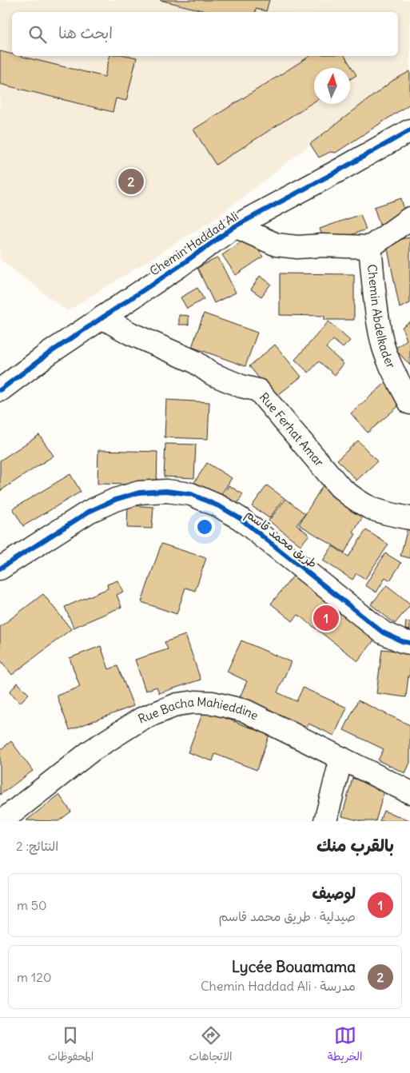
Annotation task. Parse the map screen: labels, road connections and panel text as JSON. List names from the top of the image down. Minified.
{"streets":{"street":["Chemin Haddad Ali","Chemin Abdelkader","Rue Ferhat Amar","طريق محمد قاسم","Rue Bacha Mahieddine"]},"crossings":[["Chemin Haddad Ali","Rue Ferhat Amar"]],"north":"top","page":{"search":"ابحث هنا","pins":["2","1"],"heading":["بالقرب منك","النتائج: 2"],"list":[{"mark":"1","name":"لوصيف","note":"صيدلية · طريق محمد قاسم","value":"50 m"},{"mark":"2","name":"Lycée Bouamama","note":"مدرسة · Chemin Haddad Ali","value":"120 m"}],"nav":["الخريطة","الاتجاهات","المحفوظات"]}}
